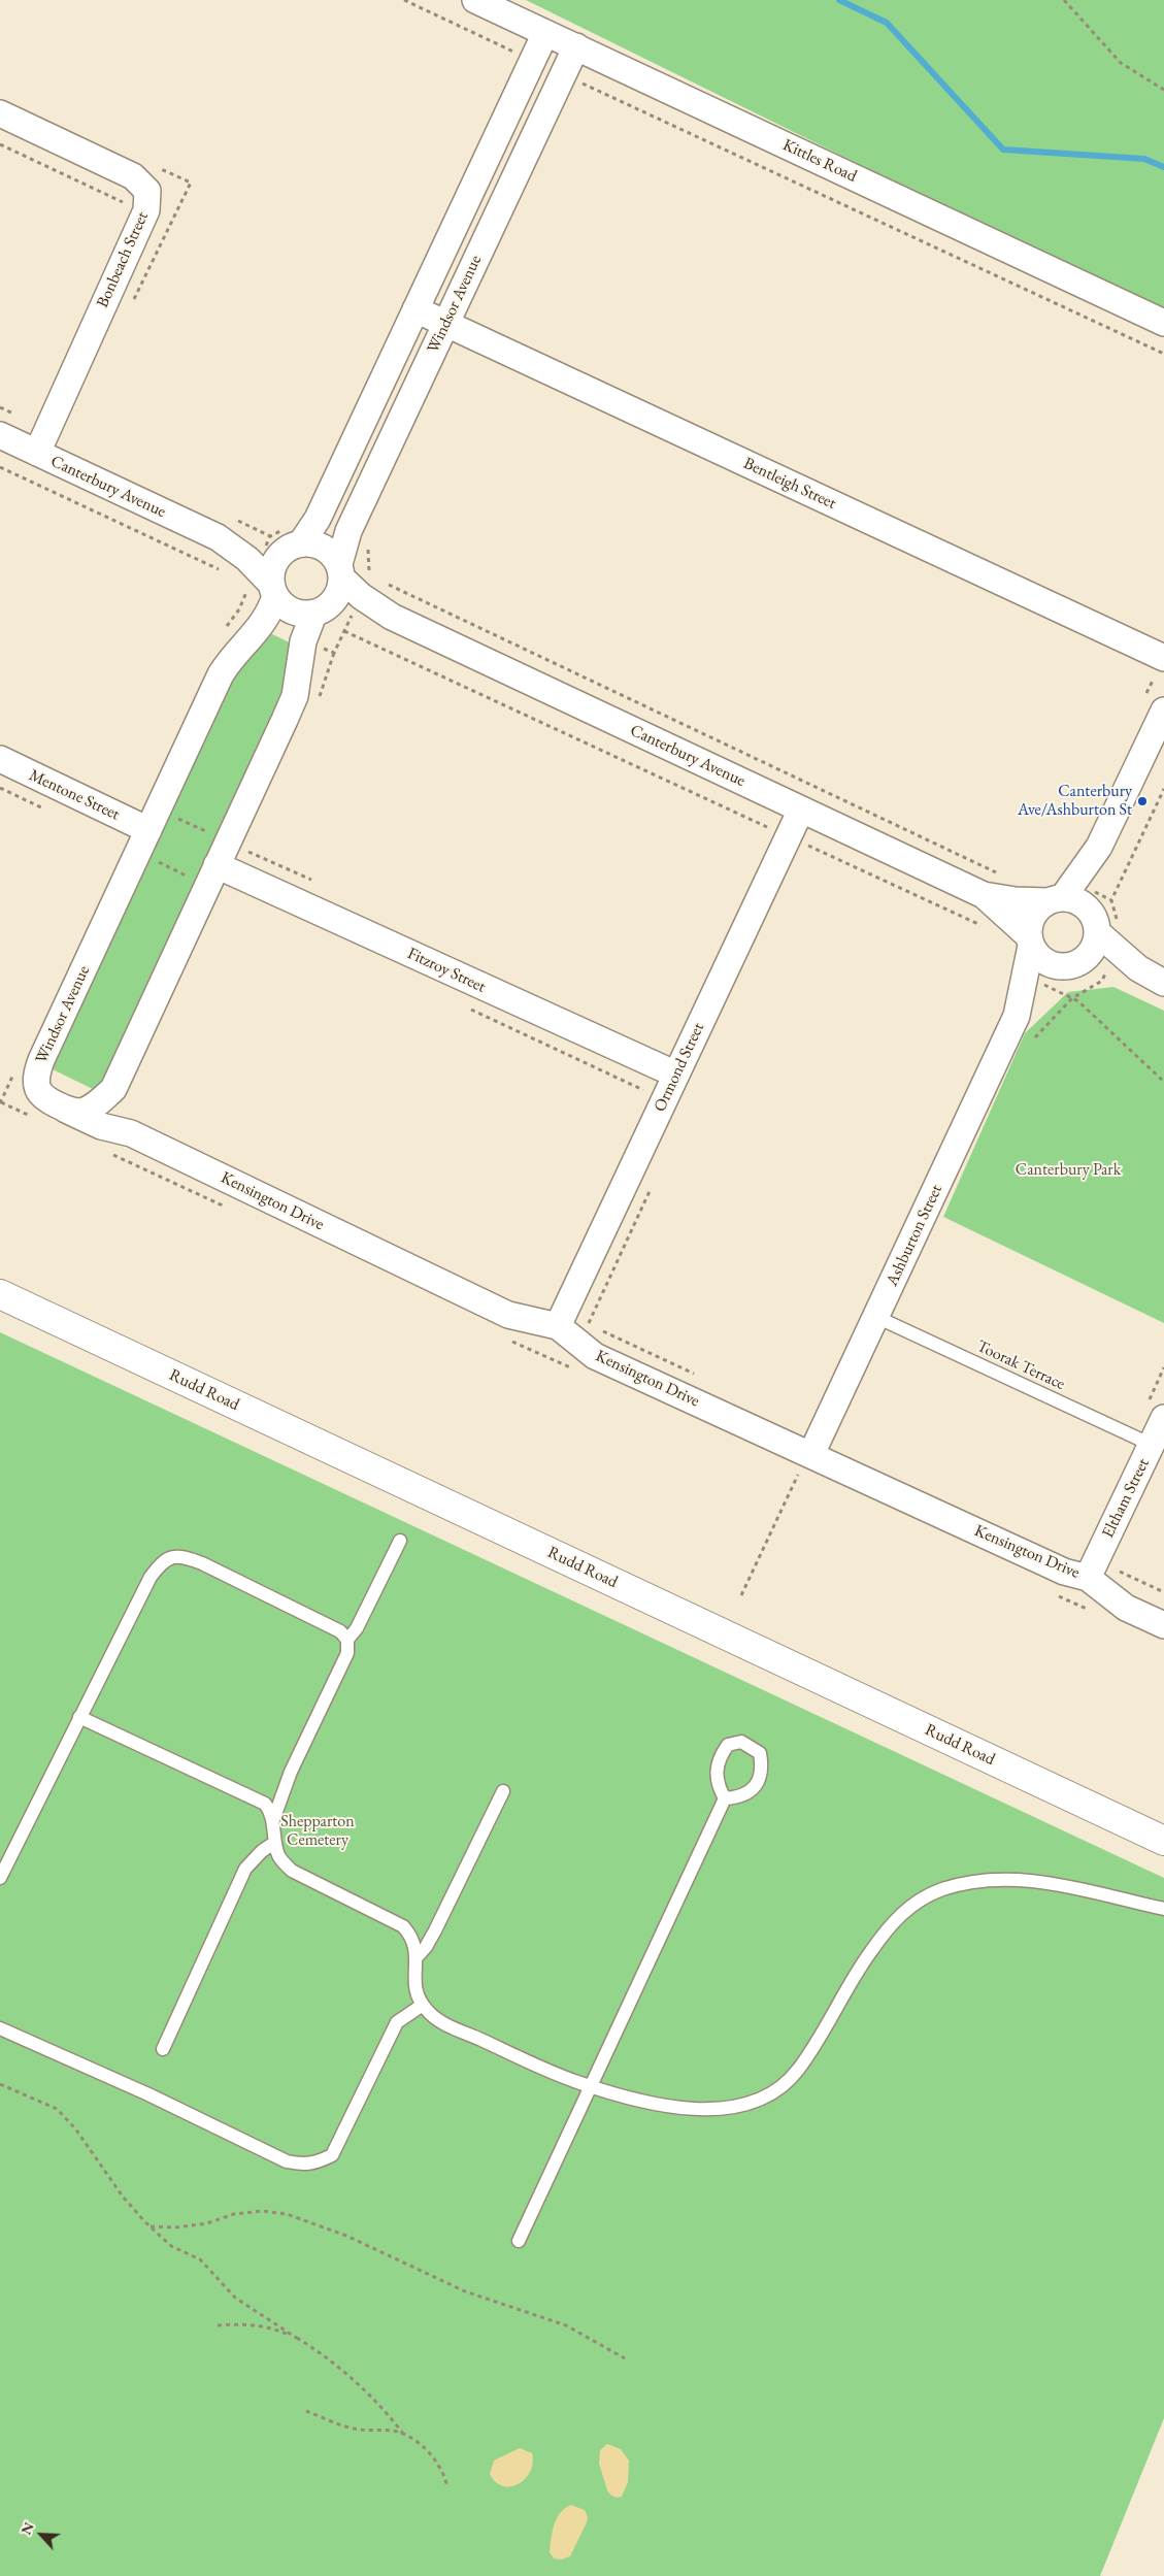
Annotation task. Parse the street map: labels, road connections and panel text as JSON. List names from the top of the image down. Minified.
{"streets":{"street":["Kittles Road","Bonbeach Street","Windsor Avenue","Bentleigh Street","Canterbury Avenue","Mentone Street","Fitzroy Street","Ormond Street","Kensington Drive","Ashburton Street","Rudd Road","Eltham Street"],"lane":["Toorak Terrace"]},"crossings":[["Kittles Road","Windsor Avenue"],["Bonbeach Street","Canterbury Avenue"],["Windsor Avenue","Bentleigh Street"],["Windsor Avenue","Canterbury Avenue"],["Windsor Avenue","Mentone Street"],["Windsor Avenue","Kensington Drive"],["Canterbury Avenue","Ormond Street"],["Canterbury Avenue","Ashburton Street"],["Fitzroy Street","Ormond Street"],["Ormond Street","Kensington Drive"],["Kensington Drive","Ashburton Street"],["Kensington Drive","Eltham Street"],["Ashburton Street","Toorak Terrace"],["Toorak Terrace","Eltham Street"]],"parks":["Canterbury Park","Shepparton Cemetery"],"places":["Canterbury Ave/Ashburton St"],"north":"top left"}
